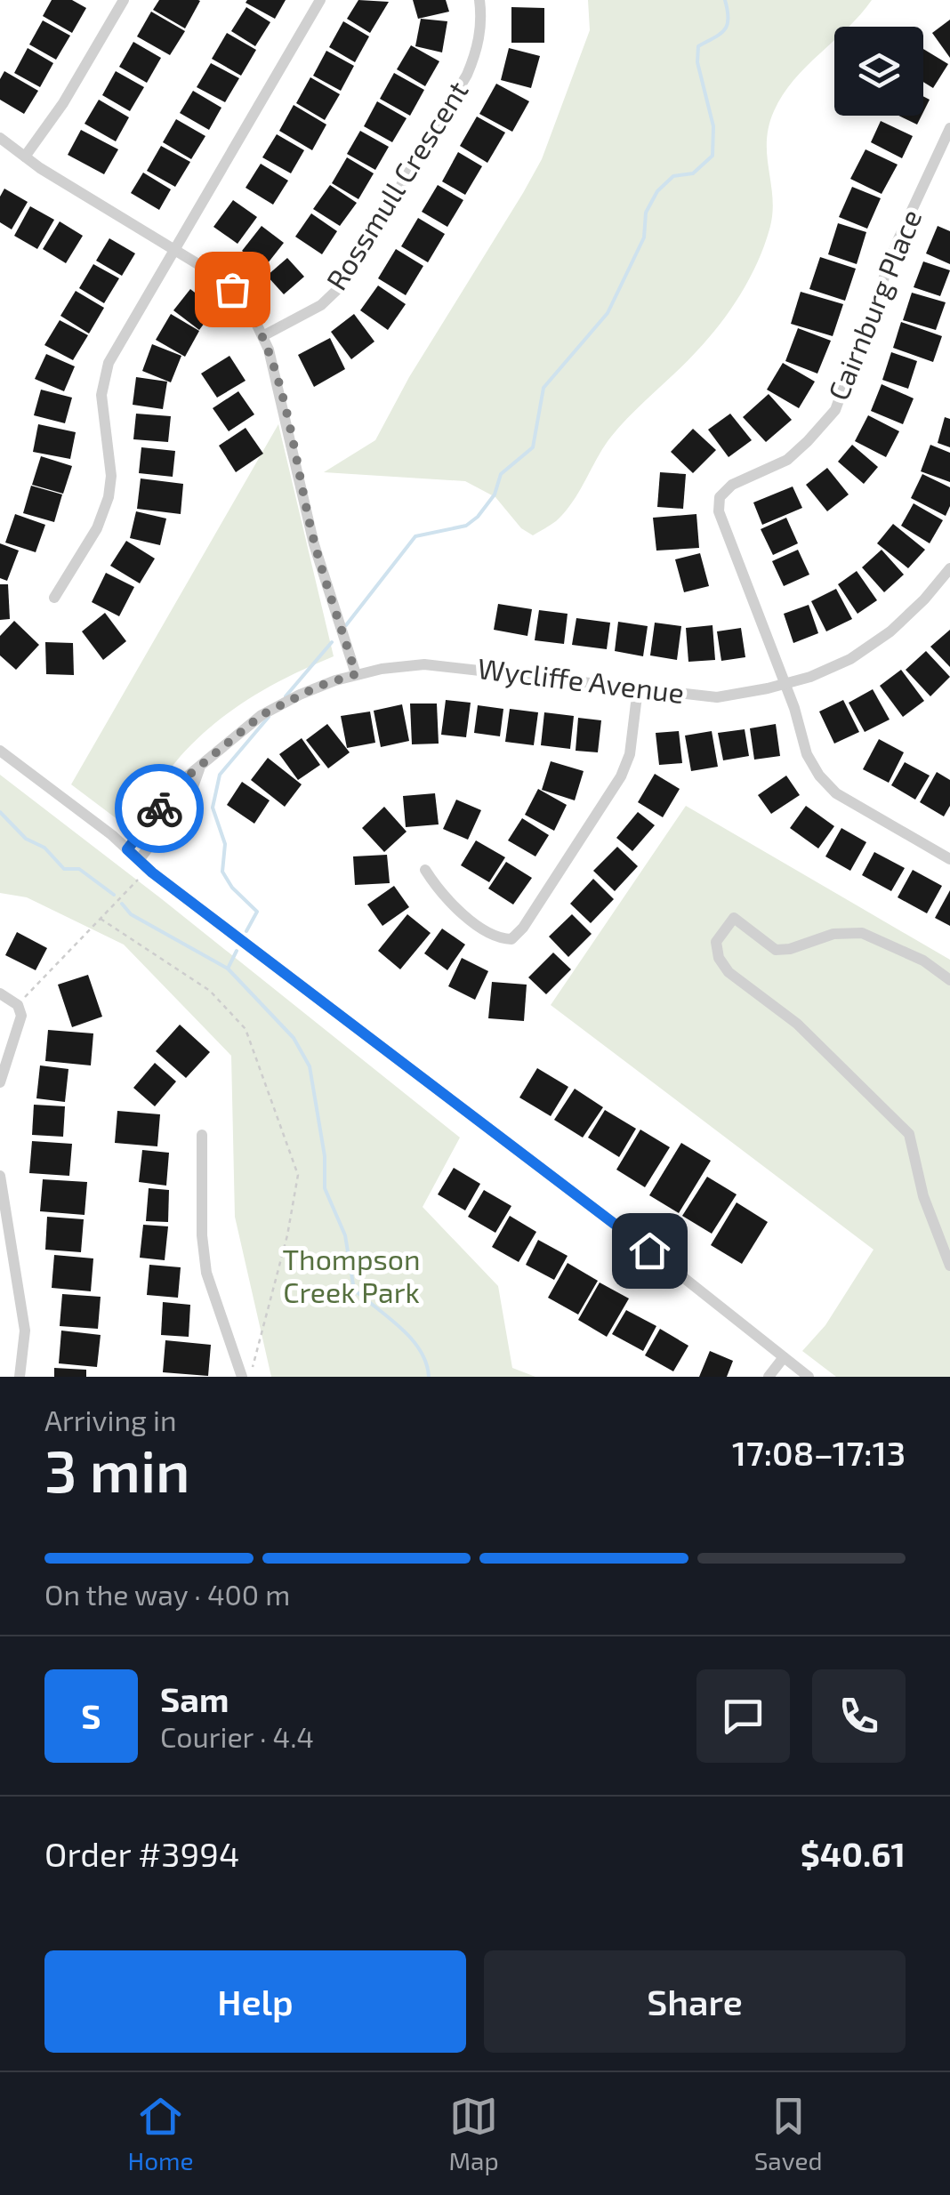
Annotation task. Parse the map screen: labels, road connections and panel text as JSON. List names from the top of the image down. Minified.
{"streets":{"street":["Rossmull Crescent","Cairnburg Place","Wycliffe Avenue"]},"crossings":[["Cairnburg Place","Wycliffe Avenue"]],"parks":["Thompson Creek Park"],"page":{"heading":["3 min","Arriving in","17:08–17:13"],"panel":["Sam","Courier · 4.4","Order #3994","$40.61"],"bar":"On the way · 400 m","round":"S","buttons":["Help","Share"],"tabs":["Home","Map","Saved"]}}
